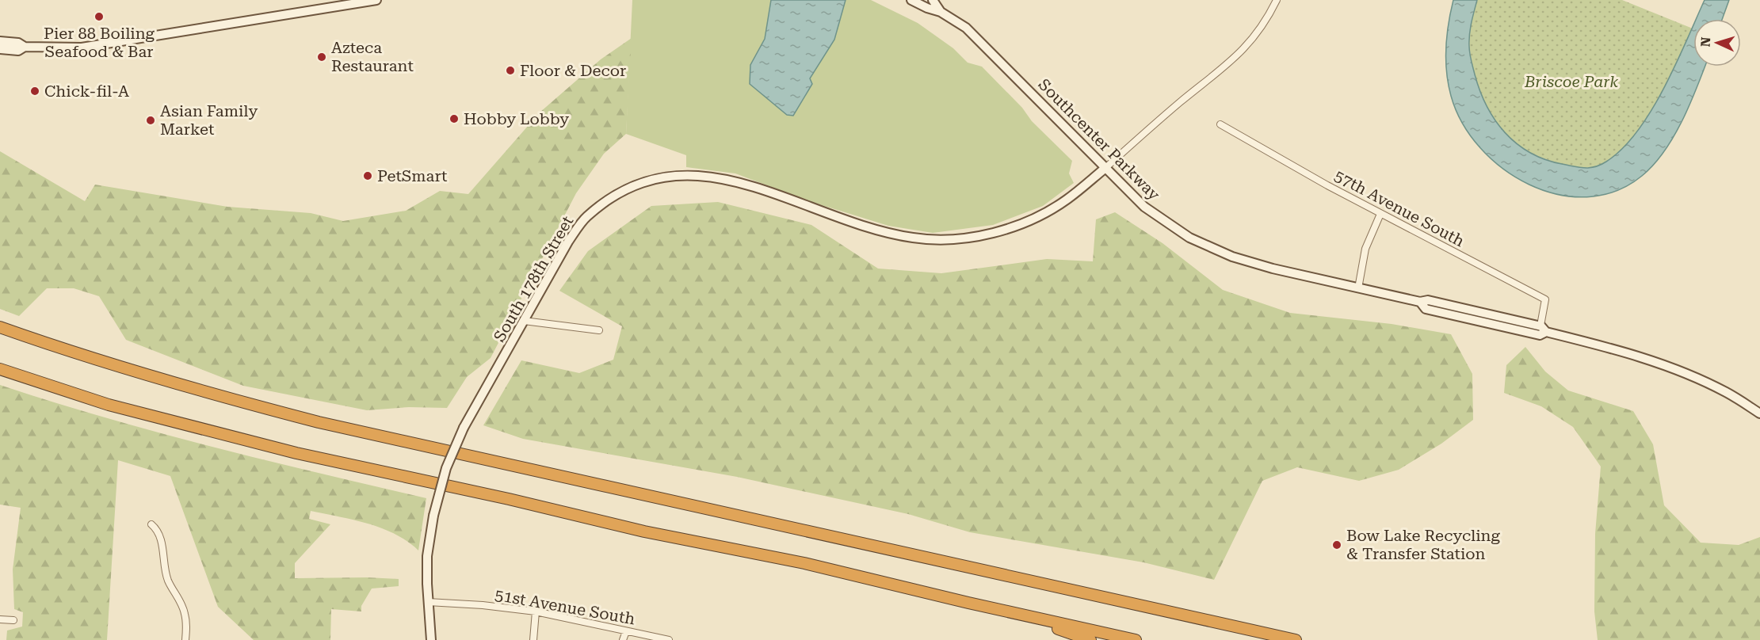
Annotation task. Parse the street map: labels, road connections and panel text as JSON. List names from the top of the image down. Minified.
{"streets":{"main road":["Southcenter Parkway","South 178th Street"],"street":["57th Avenue South","51st Avenue South"]},"crossings":[["Southcenter Parkway","57th Avenue South"],["Southcenter Parkway","South 178th Street"],["South 178th Street","51st Avenue South"]],"parks":["Briscoe Park"],"places":["Pier 88 Boiling Seafood & Bar","Azteca Restaurant","Floor & Decor","Chick-fil-A","Hobby Lobby","Asian Family Market","PetSmart","Bow Lake Recycling & Transfer Station"],"north":"left"}
